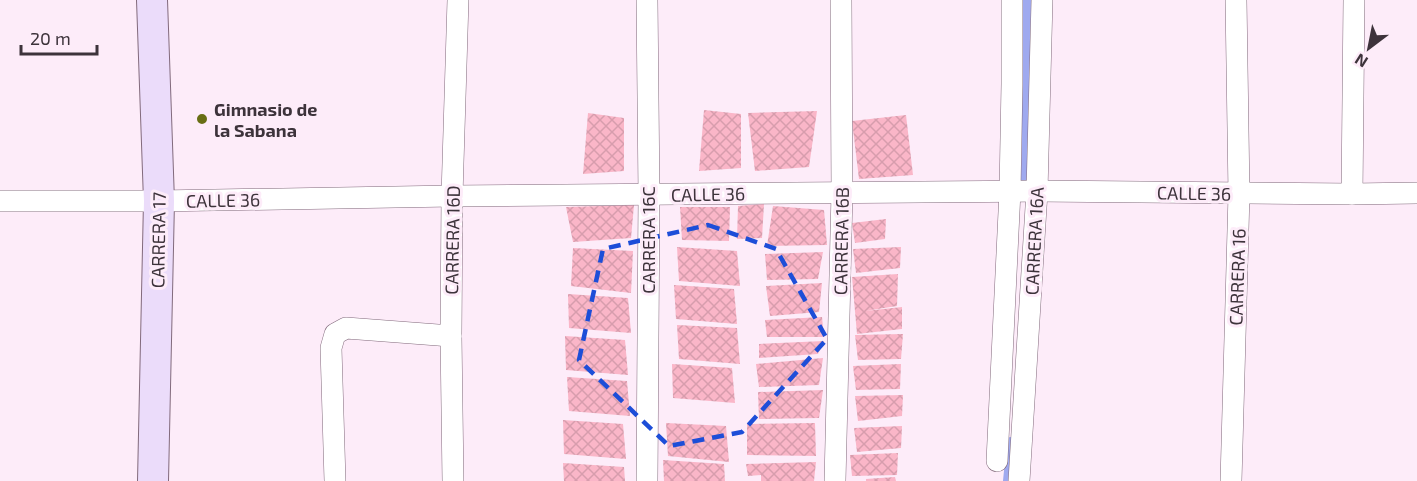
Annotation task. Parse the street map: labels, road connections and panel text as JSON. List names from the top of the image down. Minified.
{"streets":{"street":["CALLE 36","CARRERA 17","CARRERA 16D","CARRERA 16C","CARRERA 16B","CARRERA 16A","CARRERA 16"]},"crossings":[["CALLE 36","CARRERA 17"],["CALLE 36","CARRERA 16D"],["CALLE 36","CARRERA 16C"],["CALLE 36","CARRERA 16B"],["CALLE 36","CARRERA 16A"],["CALLE 36","CARRERA 16"]],"places":["Gimnasio de la Sabana"],"scale_bar":"20 m","north":"bottom left"}
